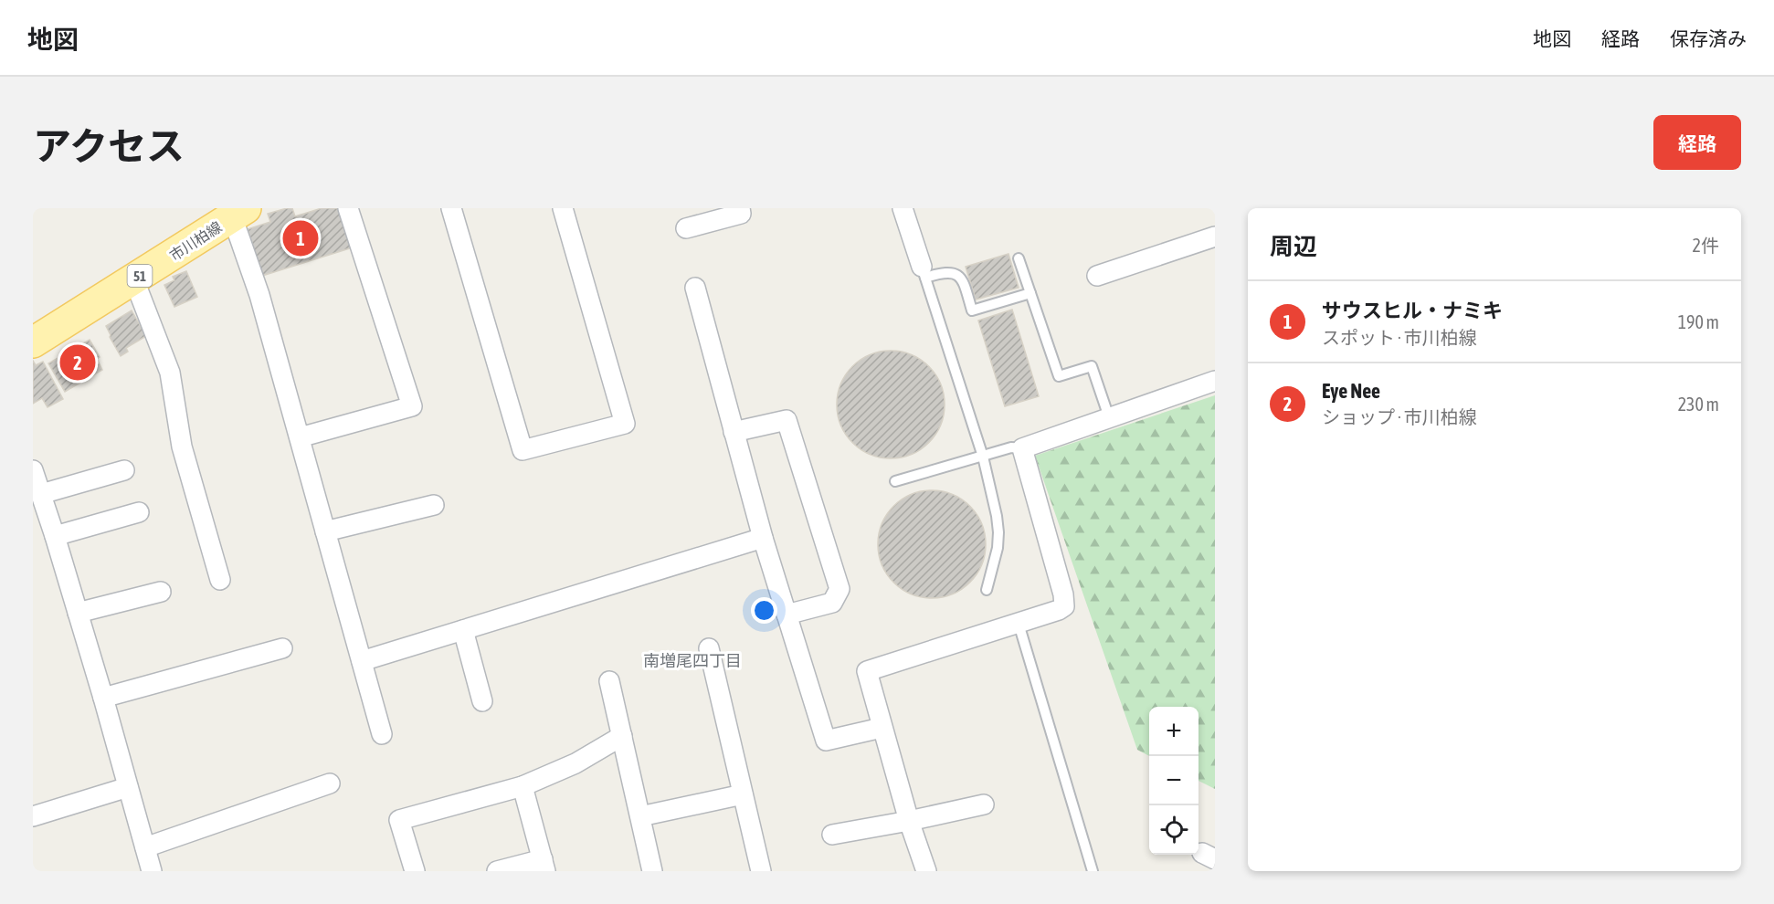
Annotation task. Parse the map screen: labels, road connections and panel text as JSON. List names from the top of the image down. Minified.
{"streets":{"main road":["市川柏線","51"]},"districts":["南増尾四丁目"],"page":{"header":"地図","nav":["地図","経路","保存済み"],"title":"アクセス","buttons":"経路","heading":["周辺","2件"],"pins":["1","2"],"list":[{"mark":"1","name":"サウスヒル・ナミキ","note":"スポット · 市川柏線","value":"190 m"},{"mark":"2","name":"Eye Nee","note":"ショップ · 市川柏線","value":"230 m"}],"map_buttons":["+","−"]}}
